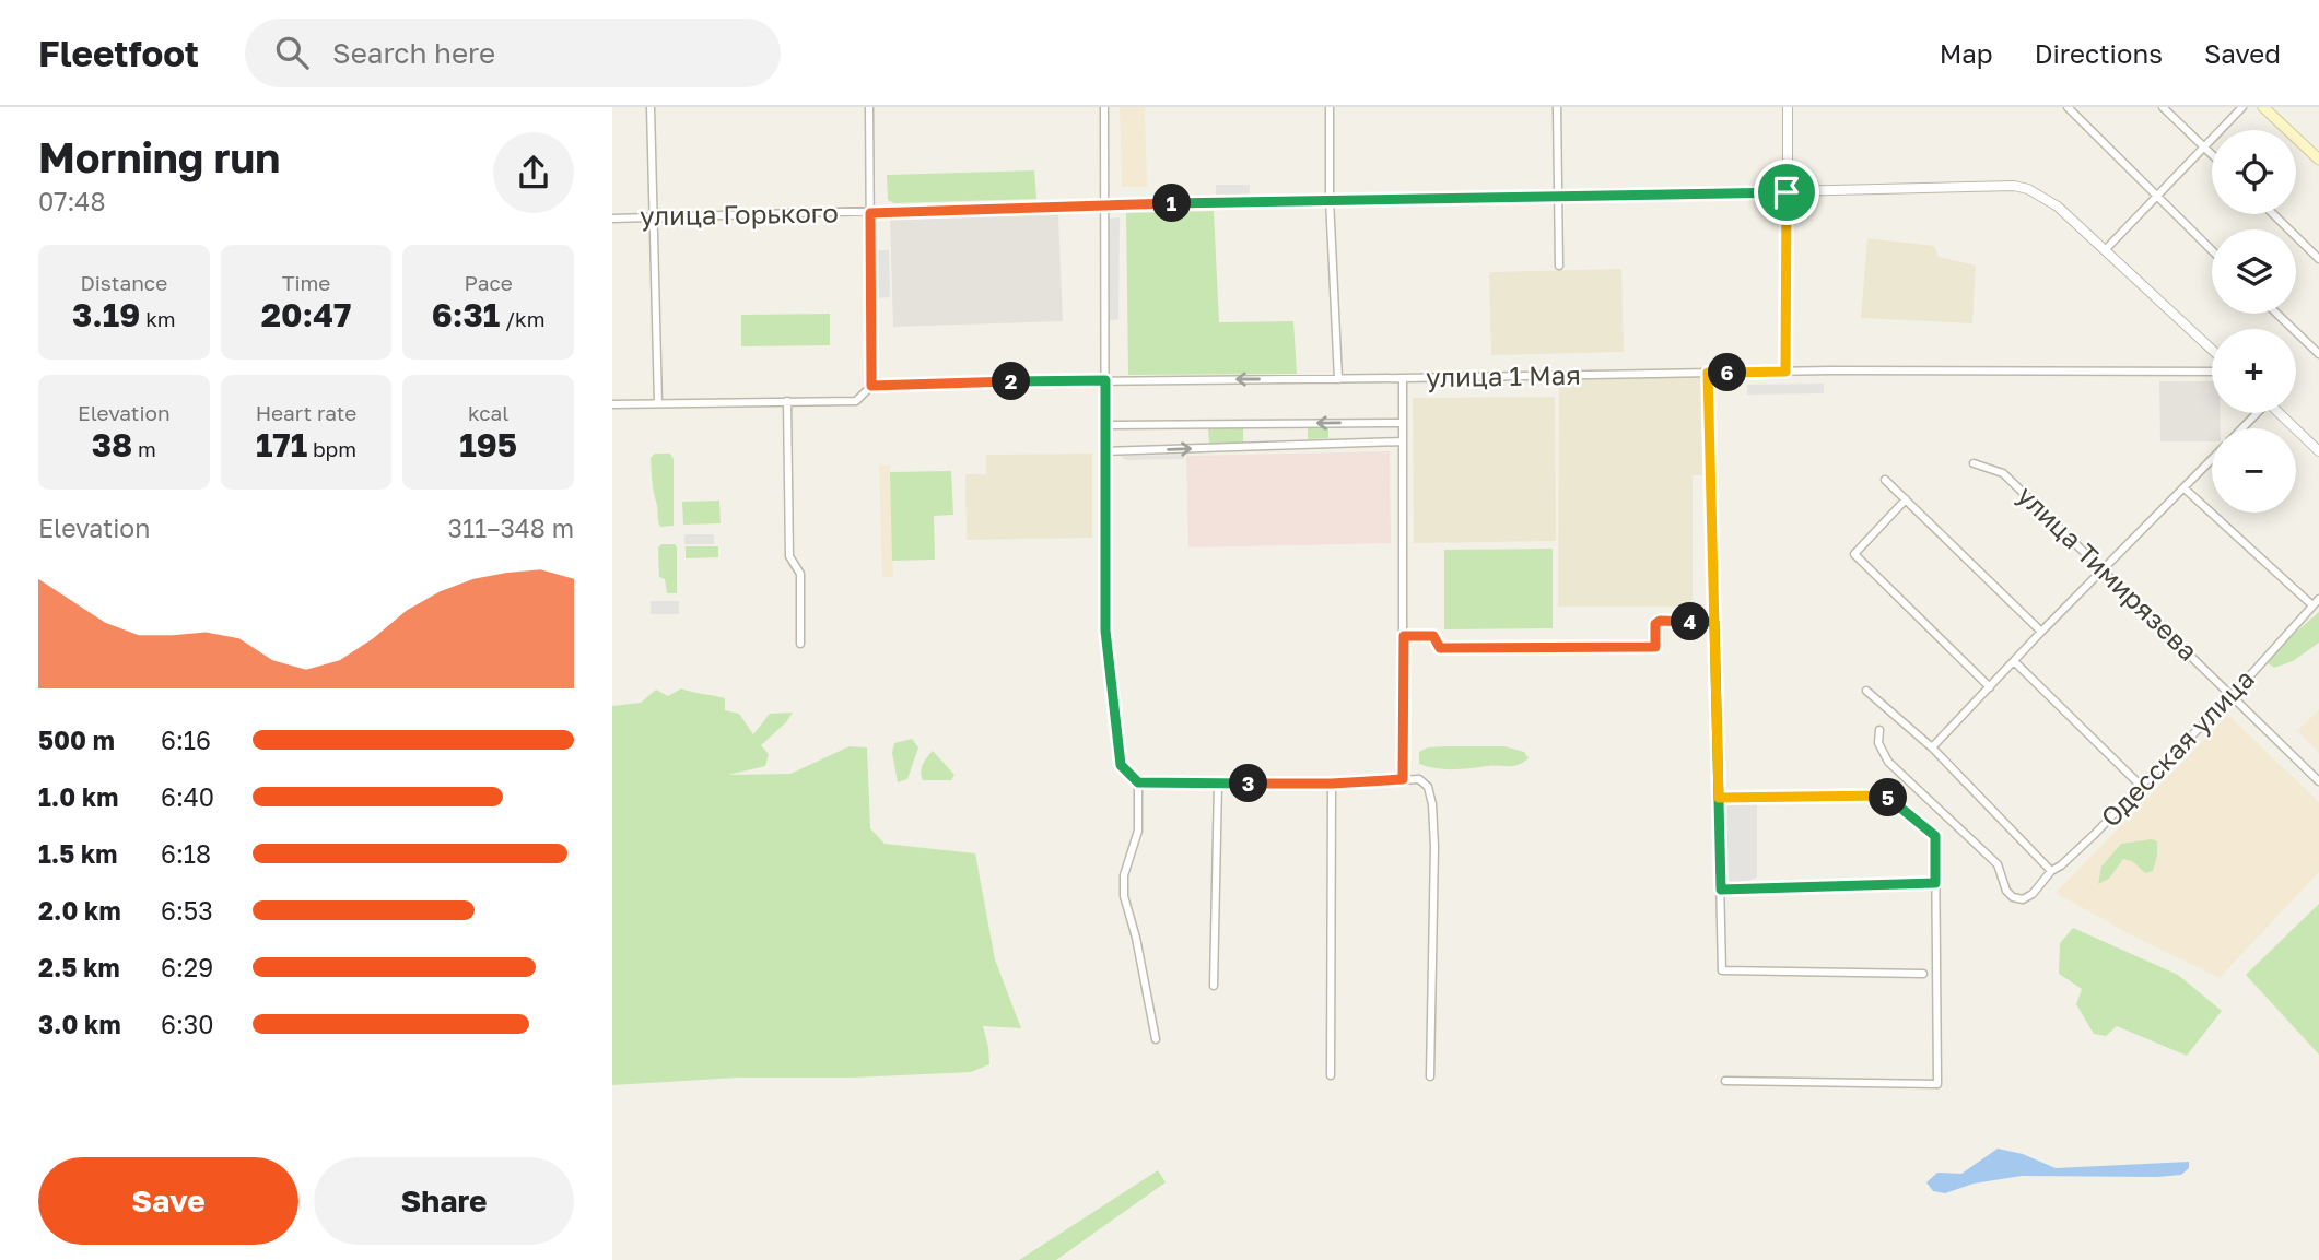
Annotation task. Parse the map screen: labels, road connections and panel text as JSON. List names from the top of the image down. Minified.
{"streets":{"street":["улица Горького","улица 1 Мая","улица Тимирязева","Одесская улица"]},"crossings":[["улица Тимирязева","Одесская улица"]],"page":{"header":"Fleetfoot","search":"Search here","nav":["Map","Directions","Saved"],"heading":["Morning run","07:48"],"map_buttons":["+","−"],"pins":["1","6","2","4","3","5"],"stats":[["Distance","3.19 km"],["Time","20:47"],["Pace","6:31 /km"],["Elevation","38 m"],["Heart rate","171 bpm"],["kcal","195"]],"chart":["Elevation","311–348 m"],"list":[{"name":"500 m","note":"6:16"},{"name":"1.0 km","note":"6:40"},{"name":"1.5 km","note":"6:18"},{"name":"2.0 km","note":"6:53"},{"name":"2.5 km","note":"6:29"},{"name":"3.0 km","note":"6:30"}],"buttons":["Save","Share"]}}
